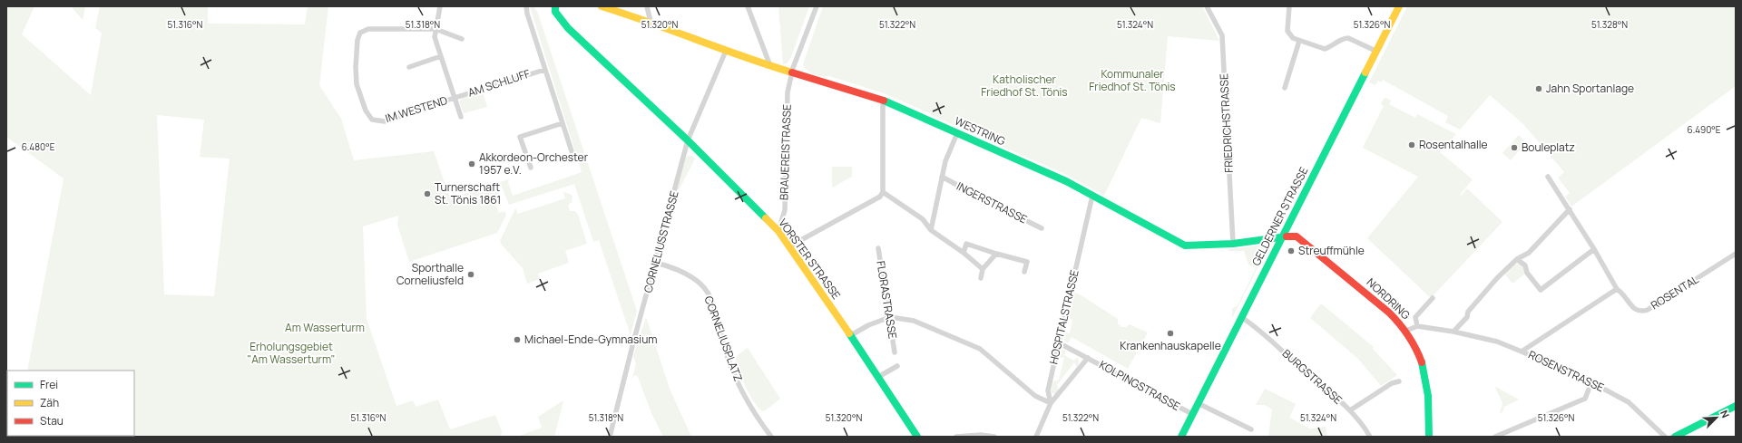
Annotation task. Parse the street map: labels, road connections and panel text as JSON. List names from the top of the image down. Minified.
{"streets":{"street":["AM SCHLUFF","IM WESTEND","FRIEDRICHSTRASSE","WESTRING","BRAUEREISTRASSE","INGERSTRASSE","GELDERNER STRASSE","CORNELIUSSTRASSE","VORSTER STRASSE","ROSENTAL","NORDRING","FLORASTRASSE","HOSPITALSTRASSE","CORNELIUSPLATZ","ROSENSTRASSE","BURGSTRASSE","KOLPINGSTRASSE"]},"crossings":[["AM SCHLUFF","IM WESTEND"],["FRIEDRICHSTRASSE","WESTRING"],["WESTRING","BRAUEREISTRASSE"],["WESTRING","INGERSTRASSE"],["WESTRING","GELDERNER STRASSE"],["WESTRING","CORNELIUSSTRASSE"],["WESTRING","NORDRING"],["WESTRING","HOSPITALSTRASSE"],["BRAUEREISTRASSE","VORSTER STRASSE"],["GELDERNER STRASSE","NORDRING"],["GELDERNER STRASSE","BURGSTRASSE"],["GELDERNER STRASSE","KOLPINGSTRASSE"],["CORNELIUSSTRASSE","VORSTER STRASSE"],["CORNELIUSSTRASSE","CORNELIUSPLATZ"],["HOSPITALSTRASSE","KOLPINGSTRASSE"]],"parks":["Kommunaler Friedhof St. Tönis","Katholischer Friedhof St. Tönis","Am Wasserturm","Erholungsgebiet \"Am Wasserturm\""],"places":["Jahn Sportanlage","Rosentalhalle","Bouleplatz","Akkordeon-Orchester 1957 e.V.","Turnerschaft St. Tönis 1861","Streuffmühle","Sporthalle Corneliusfeld","Krankenhauskapelle","Michael-Ende-Gymnasium"],"legend":["Frei","Zäh","Stau"],"north":"top right","coordinates":["51.320°N","51.324°N","51.328°N","51.316°N","51.318°N","51.322°N","51.326°N","6.490°E","6.480°E"]}
